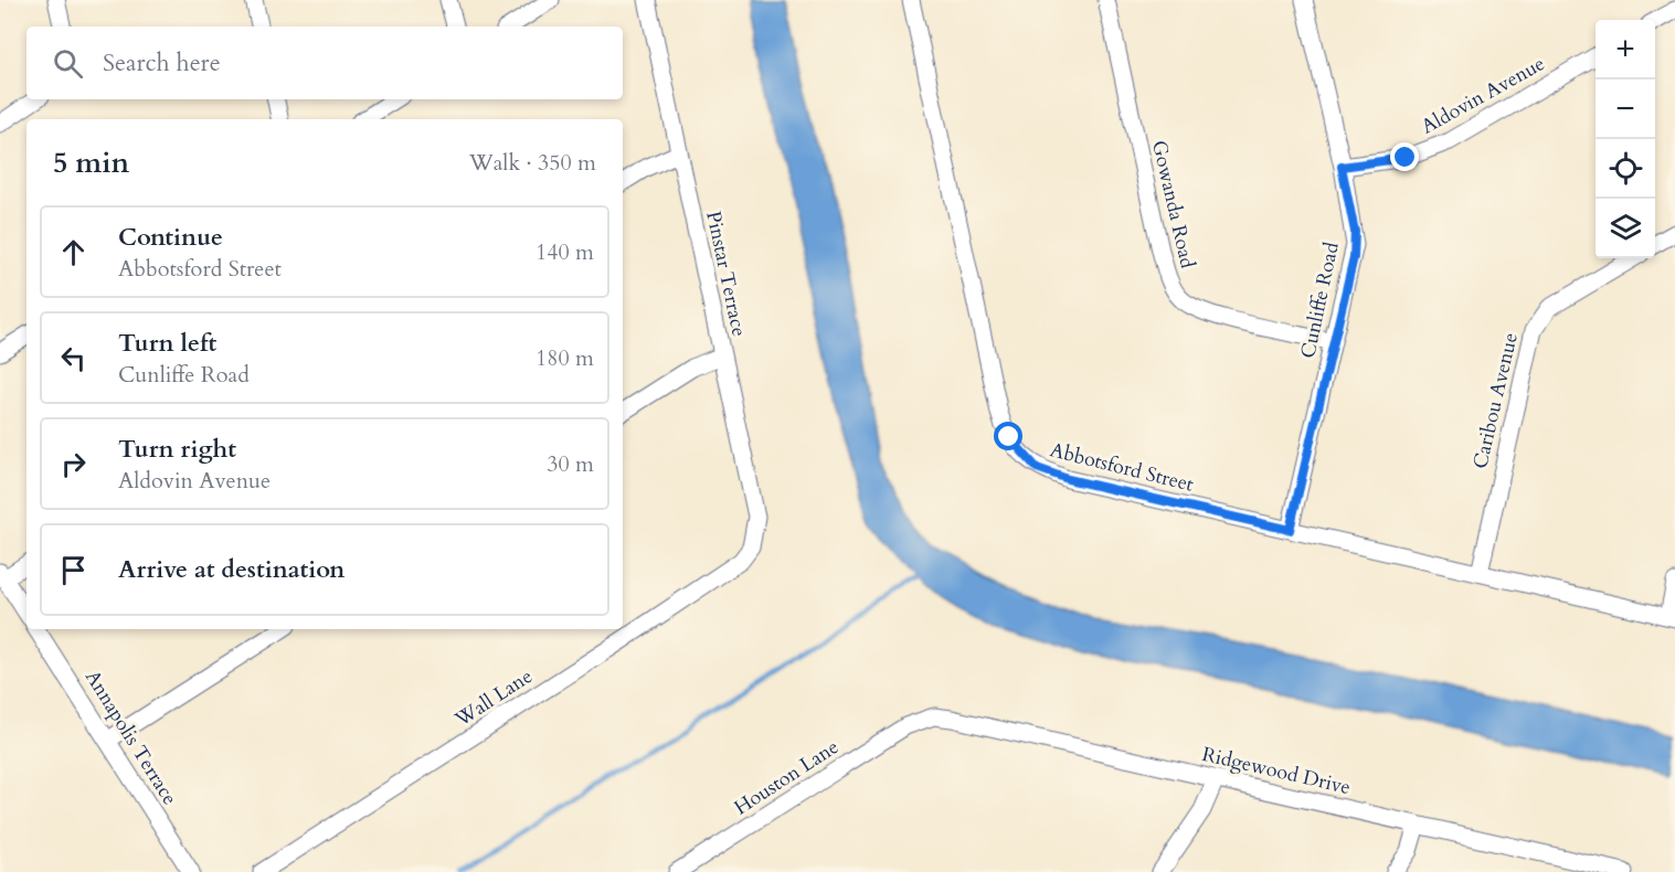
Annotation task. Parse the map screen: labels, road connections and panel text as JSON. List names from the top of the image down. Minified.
{"streets":{"street":["Aldovin Avenue","Gowanda Road","Pinstar Terrace","Cunliffe Road","Caribou Avenue","Abbotsford Street","Wall Lane","Annapolis Terrace","Ridgewood Drive","Houston Lane"]},"crossings":[["Aldovin Avenue","Cunliffe Road"],["Gowanda Road","Cunliffe Road"],["Pinstar Terrace","Wall Lane"],["Cunliffe Road","Abbotsford Street"],["Caribou Avenue","Abbotsford Street"],["Ridgewood Drive","Houston Lane"]],"page":{"map_buttons":["+","−"],"search":"Search here","heading":["5 min","Walk · 350 m"],"list":[["Continue","Abbotsford Street","140 m"],["Turn left","Cunliffe Road","180 m"],["Turn right","Aldovin Avenue","30 m"],"Arrive at destination"]}}
